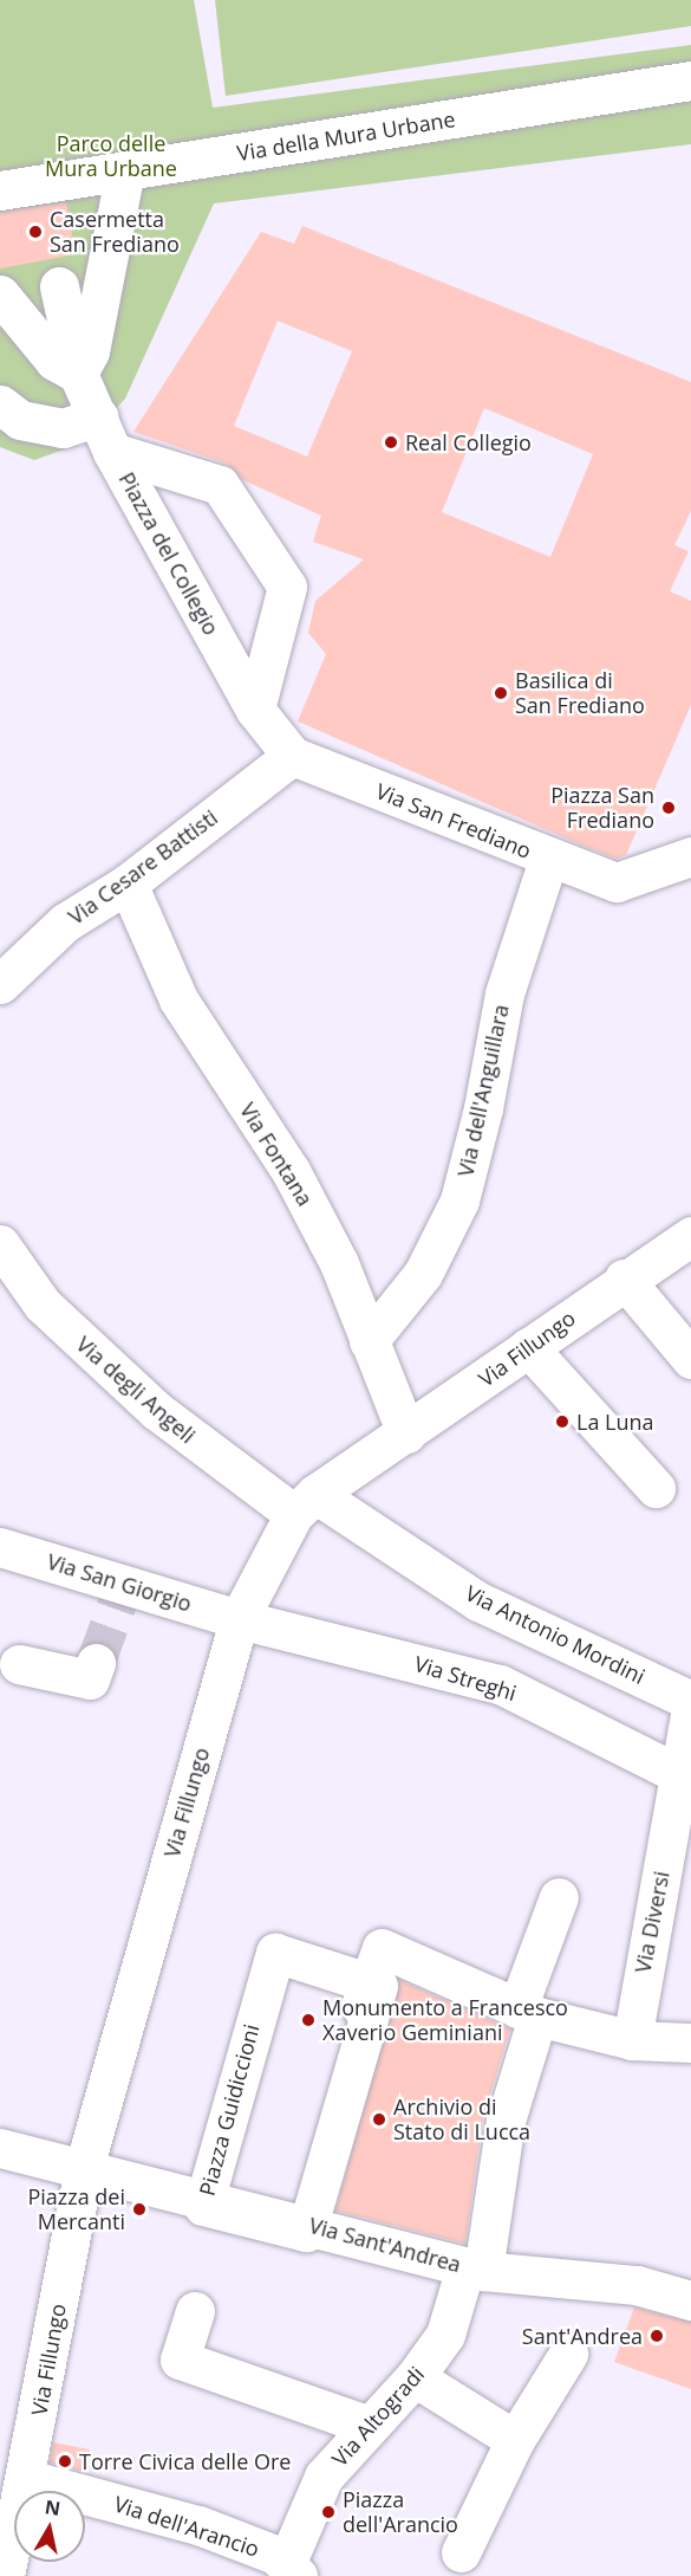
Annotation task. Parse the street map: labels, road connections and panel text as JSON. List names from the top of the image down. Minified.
{"streets":{"street":["Via della Mura Urbane","Piazza del Collegio","Via San Frediano","Via Cesare Battisti","Via dell'Anguillara","Via Fontana","Via Fillungo","Via degli Angeli","Via San Giorgio","Via Antonio Mordini","Via Streghi","Via Diversi","Piazza Guidiccioni","Via Sant'Andrea","Via Altogradi","Via dell'Arancio"]},"crossings":[["Piazza del Collegio","Via San Frediano"],["Piazza del Collegio","Via Cesare Battisti"],["Via San Frediano","Via Cesare Battisti"],["Via San Frediano","Via dell'Anguillara"],["Via Cesare Battisti","Via Fontana"],["Via dell'Anguillara","Via Fontana"],["Via Fontana","Via Fillungo"],["Via Fillungo","Via degli Angeli"],["Via Fillungo","Via San Giorgio"],["Via Fillungo","Via Antonio Mordini"],["Via Fillungo","Via Streghi"],["Via Fillungo","Via dell'Arancio"],["Via degli Angeli","Via Antonio Mordini"],["Via San Giorgio","Via Streghi"],["Via Streghi","Via Diversi"],["Piazza Guidiccioni","Via Sant'Andrea"],["Via Sant'Andrea","Via Altogradi"],["Via Altogradi","Via dell'Arancio"]],"parks":["Parco delle Mura Urbane"],"places":["Casermetta San Frediano","Real Collegio","Basilica di San Frediano","Piazza San Frediano","La Luna","Monumento a Francesco Xaverio Geminiani","Archivio di Stato di Lucca","Piazza dei Mercanti","Sant'Andrea","Torre Civica delle Ore","Piazza dell'Arancio"],"north":"top"}
